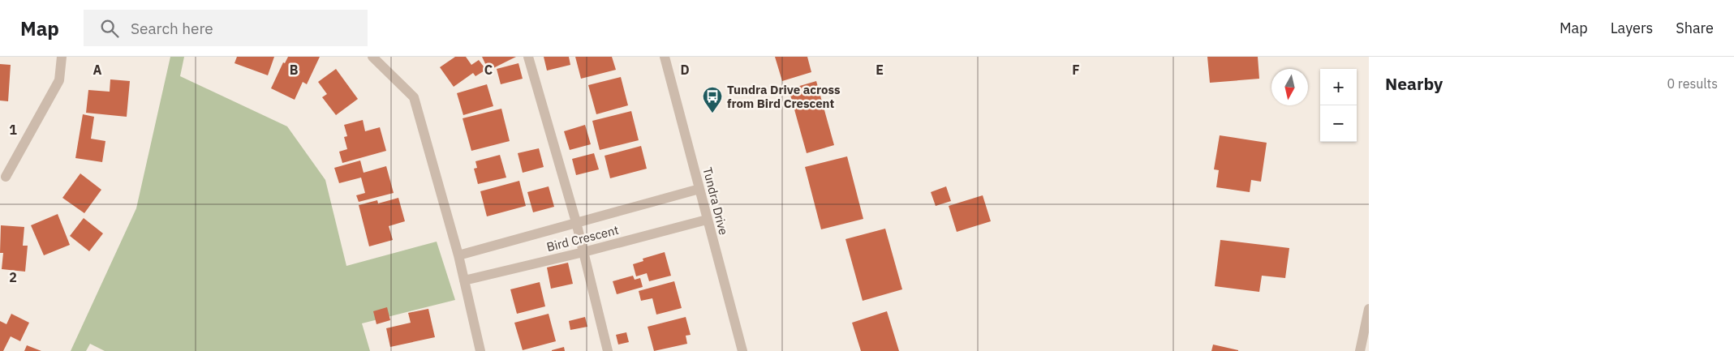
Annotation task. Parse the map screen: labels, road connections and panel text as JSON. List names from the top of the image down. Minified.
{"streets":{"street":["Tundra Drive","Bird Crescent"]},"crossings":[["Tundra Drive","Bird Crescent"]],"places":{"bus stop":["Tundra Drive across from Bird Crescent"]},"north":"bottom","page":{"header":"Map","search":"Search here","nav":["Map","Layers","Share"],"heading":["Nearby","0 results"],"map_buttons":["+","−"]},"grid":{"columns":["A","B","C","D","E","F"],"rows":["1","2"]}}
